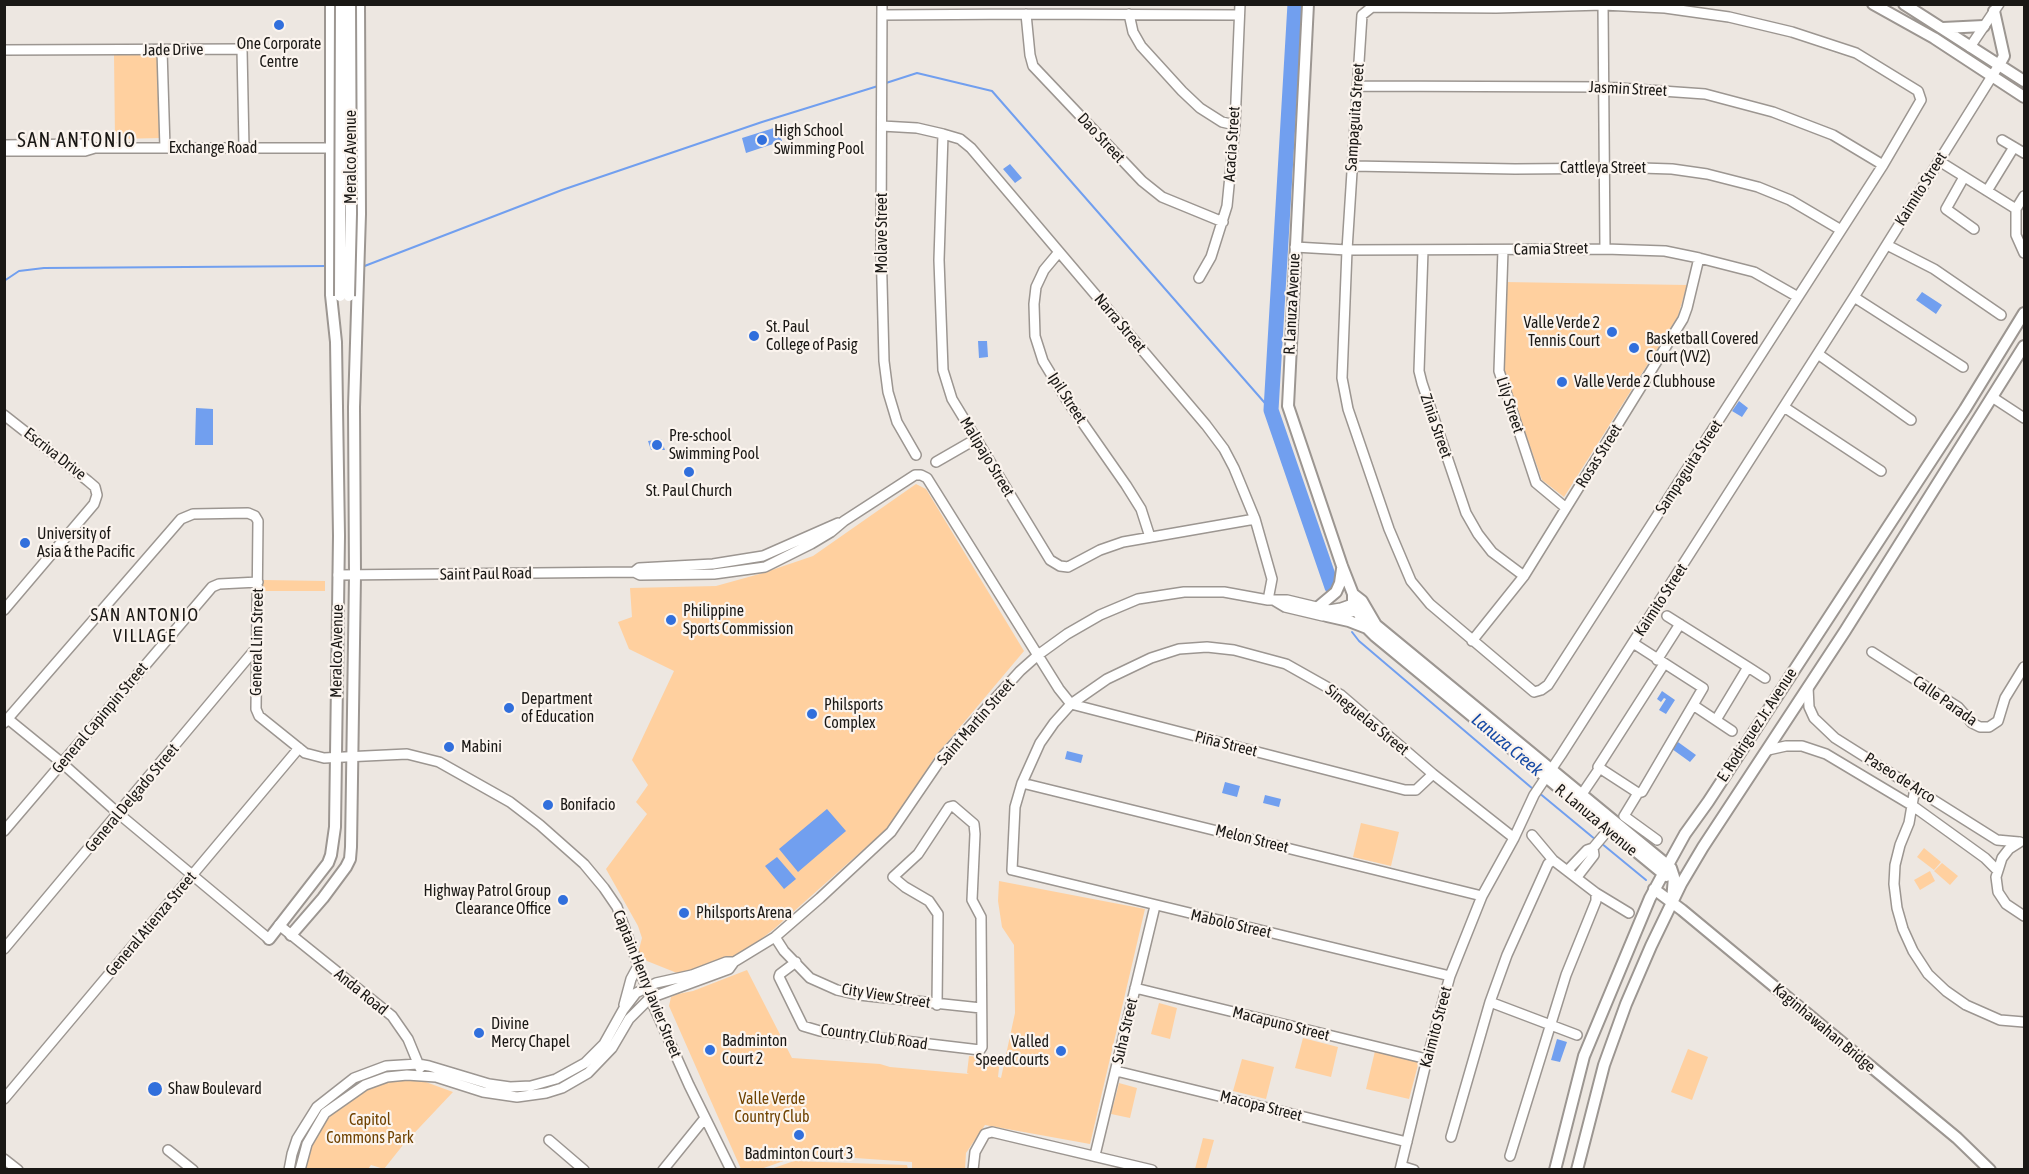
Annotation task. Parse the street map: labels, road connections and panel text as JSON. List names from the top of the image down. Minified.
{"streets":{"main road":["Meralco Avenue","R. Lanuza Avenue","E. Rodriguez Jr. Avenue","Kaginhawahan Bridge"],"street":["Jade Drive","Jasmin Street","Sampaguita Street","Dao Street","Acacia Street","Exchange Road","Cattleya Street","Kaimito Street","Molave Street","Camia Street","Narra Street","Ipil Street","Lily Street","Zinia Street","Escriva Drive","Rosas Street","Malipajo Street","Saint Paul Road","General Lim Street","Calle Parada","General Capinpin Street","Sineguelas Street","Saint Martin Street","Piña Street","Paseo de Arco","General Delgado Street","Melon Street","General Atienza Street","Mabolo Street","Captain Henry Javier Street","Anda Road","City View Street","Macapuno Street","Suha Street","Country Club Road","Macopa Street"]},"crossings":[["Jade Drive","Exchange Road"],["Jasmin Street","Sampaguita Street"],["Sampaguita Street","Cattleya Street"],["Sampaguita Street","Camia Street"],["Sampaguita Street","Rosas Street"],["Dao Street","Acacia Street"],["Exchange Road","Meralco Avenue"],["Meralco Avenue","Saint Paul Road"],["Meralco Avenue","General Lim Street"],["Meralco Avenue","Captain Henry Javier Street"],["Meralco Avenue","Anda Road"],["Kaimito Street","R. Lanuza Avenue"],["Kaimito Street","Sineguelas Street"],["Kaimito Street","Melon Street"],["Kaimito Street","Mabolo Street"],["Kaimito Street","Macapuno Street"],["Kaimito Street","Macopa Street"],["Molave Street","Narra Street"],["Camia Street","R. Lanuza Avenue"],["Camia Street","Lily Street"],["Camia Street","Zinia Street"],["Camia Street","Rosas Street"],["R. Lanuza Avenue","Saint Martin Street"],["R. Lanuza Avenue","E. Rodriguez Jr. Avenue"],["Narra Street","Ipil Street"],["Narra Street","Malipajo Street"],["Narra Street","Saint Martin Street"],["Ipil Street","Malipajo Street"],["Lily Street","Rosas Street"],["Zinia Street","Rosas Street"],["Saint Paul Road","Saint Martin Street"],["General Lim Street","General Capinpin Street"],["General Lim Street","General Delgado Street"],["General Lim Street","General Atienza Street"],["General Lim Street","Captain Henry Javier Street"],["Sineguelas Street","Piña Street"],["Sineguelas Street","Melon Street"],["Sineguelas Street","Mabolo Street"],["Saint Martin Street","Captain Henry Javier Street"],["Saint Martin Street","City View Street"],["E. Rodriguez Jr. Avenue","Paseo de Arco"],["E. Rodriguez Jr. Avenue","Kaginhawahan Bridge"],["Mabolo Street","Suha Street"],["City View Street","Country Club Road"],["Macapuno Street","Suha Street"],["Suha Street","Macopa Street"]],"districts":["SAN ANTONIO","SAN ANTONIO VILLAGE"],"water":["Lanuza Creek"],"parks":["Valle Verde Country Club","Capitol Commons Park"],"places":["One Corporate Centre","High School Swimming Pool","Valle Verde 2 Tennis Court","St. Paul College of Pasig","Basketball Covered Court (VV2)","Valle Verde 2 Clubhouse","Pre-school Swimming Pool","St. Paul Church","University of Asia & the Pacific","Philippine Sports Commission","Department of Education","Philsports Complex","Mabini","Bonifacio","Highway Patrol Group Clearance Office","Philsports Arena","Divine Mercy Chapel","Badminton Court 2","Valled SpeedCourts","Shaw Boulevard","Badminton Court 3"]}
